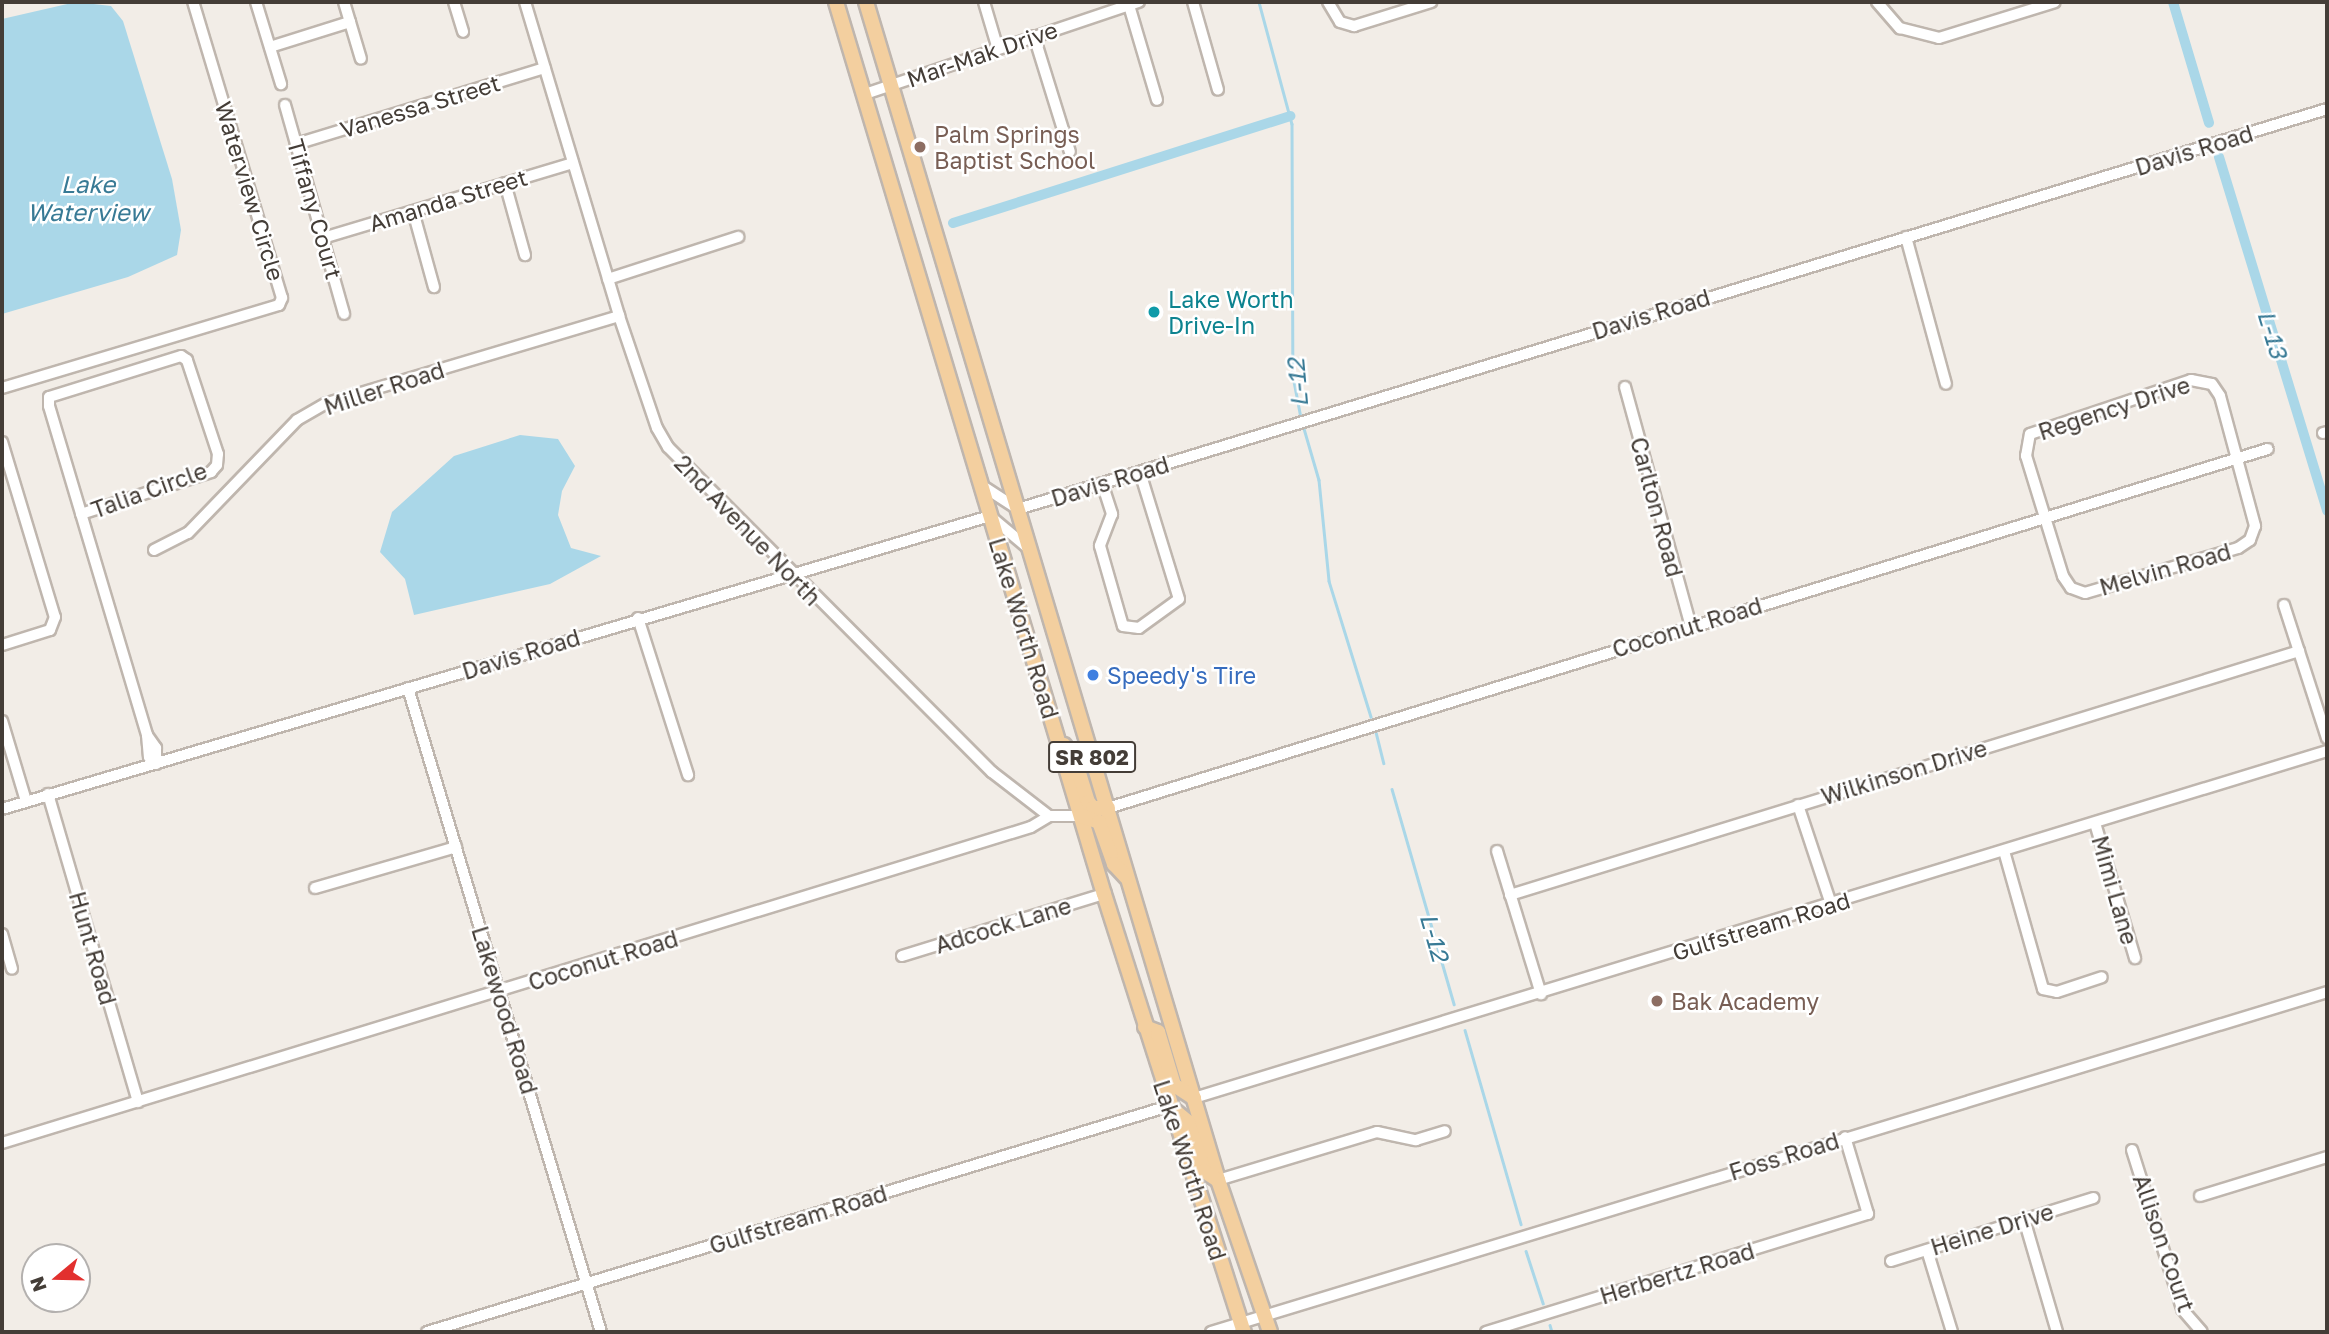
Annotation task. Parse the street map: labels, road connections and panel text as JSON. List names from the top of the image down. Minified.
{"streets":{"main road":["Lake Worth Road","SR 802"],"street":["Mar-Mak Drive","Vanessa Street","Davis Road","Waterview Circle","Amanda Street","Tiffany Court","Miller Road","Regency Drive","Talia Circle","Carlton Road","2nd Avenue North","Melvin Road","Coconut Road","Wilkinson Drive","Mimi Lane","Adcock Lane","Gulfstream Road","Hunt Road","Lakewood Road","Foss Road","Heine Drive","Allison Court","Herbertz Road"]},"crossings":[["Mar-Mak Drive","Lake Worth Road"],["Vanessa Street","Tiffany Court"],["Vanessa Street","2nd Avenue North"],["Davis Road","Talia Circle"],["Davis Road","2nd Avenue North"],["Davis Road","Lake Worth Road"],["Davis Road","Hunt Road"],["Davis Road","Lakewood Road"],["Amanda Street","Tiffany Court"],["Amanda Street","2nd Avenue North"],["Miller Road","2nd Avenue North"],["Regency Drive","Melvin Road"],["Regency Drive","Coconut Road"],["Carlton Road","Coconut Road"],["2nd Avenue North","Coconut Road"],["Melvin Road","Coconut Road"],["Coconut Road","Lake Worth Road"],["Coconut Road","Hunt Road"],["Coconut Road","Lakewood Road"],["Lake Worth Road","Adcock Lane"],["Lake Worth Road","Gulfstream Road"],["Lake Worth Road","Foss Road"],["Mimi Lane","Gulfstream Road"],["Gulfstream Road","Lakewood Road"],["Foss Road","Herbertz Road"]],"water":["Lake Waterview","L-13","L-12"],"places":["Palm Springs Baptist School","Lake Worth Drive-In","Speedy's Tire","Bak Academy"],"north":"left"}
